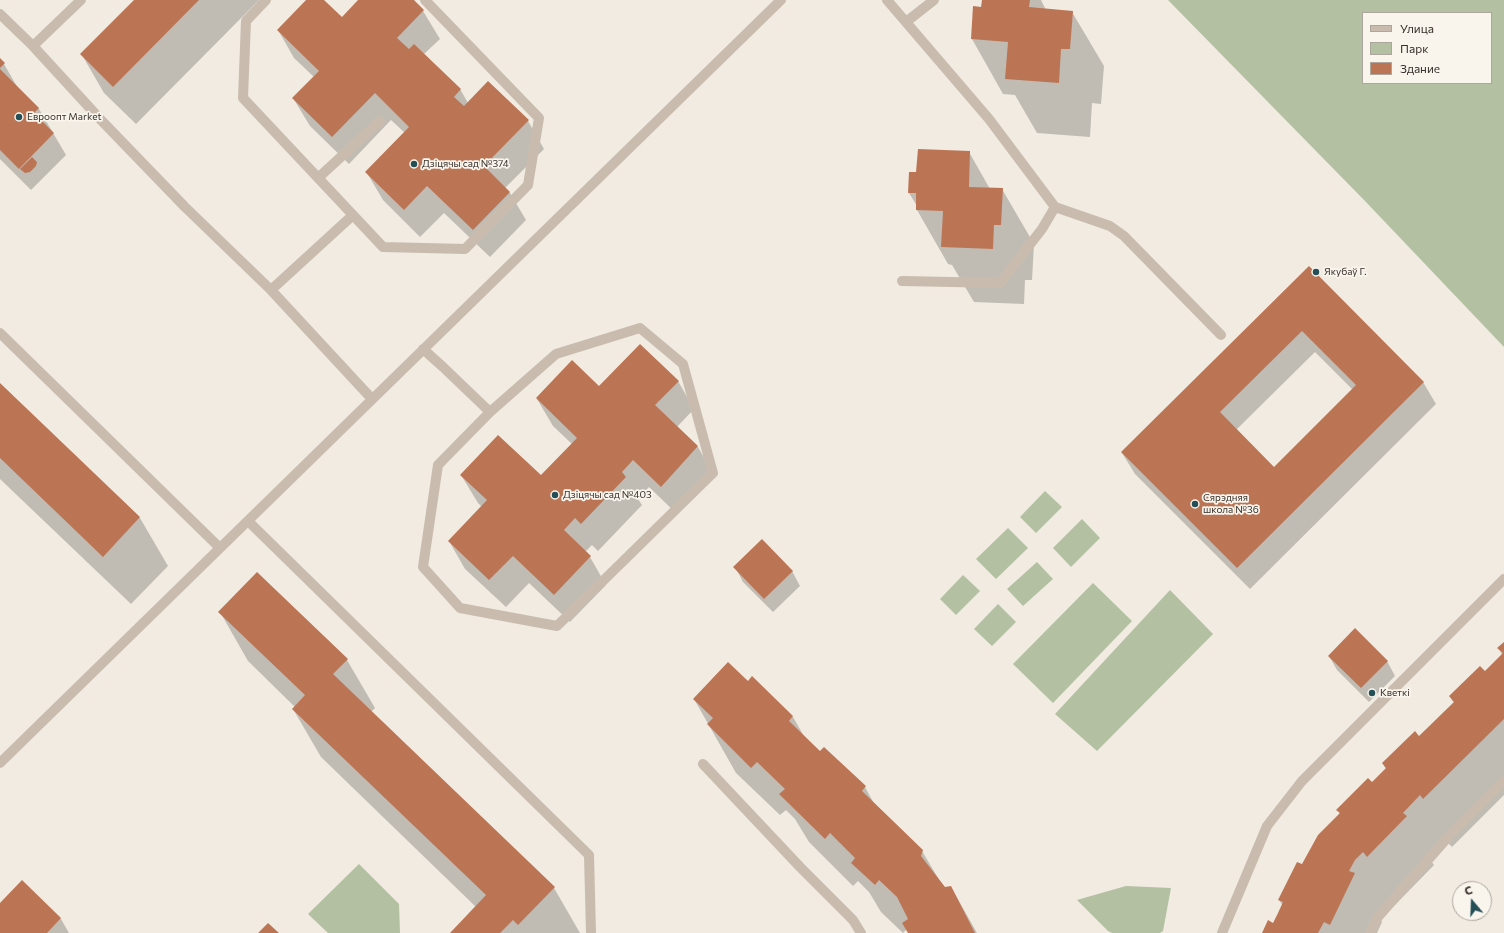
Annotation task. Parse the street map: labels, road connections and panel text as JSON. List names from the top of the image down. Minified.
{"places":["Евроопт Market","Дзіцячы сад №374","Якубаў Г.","Дзіцячы сад №403","Сярэдняя школа №36","Кветкі"],"legend":["Улица","Парк","Здание"],"north":"top"}
